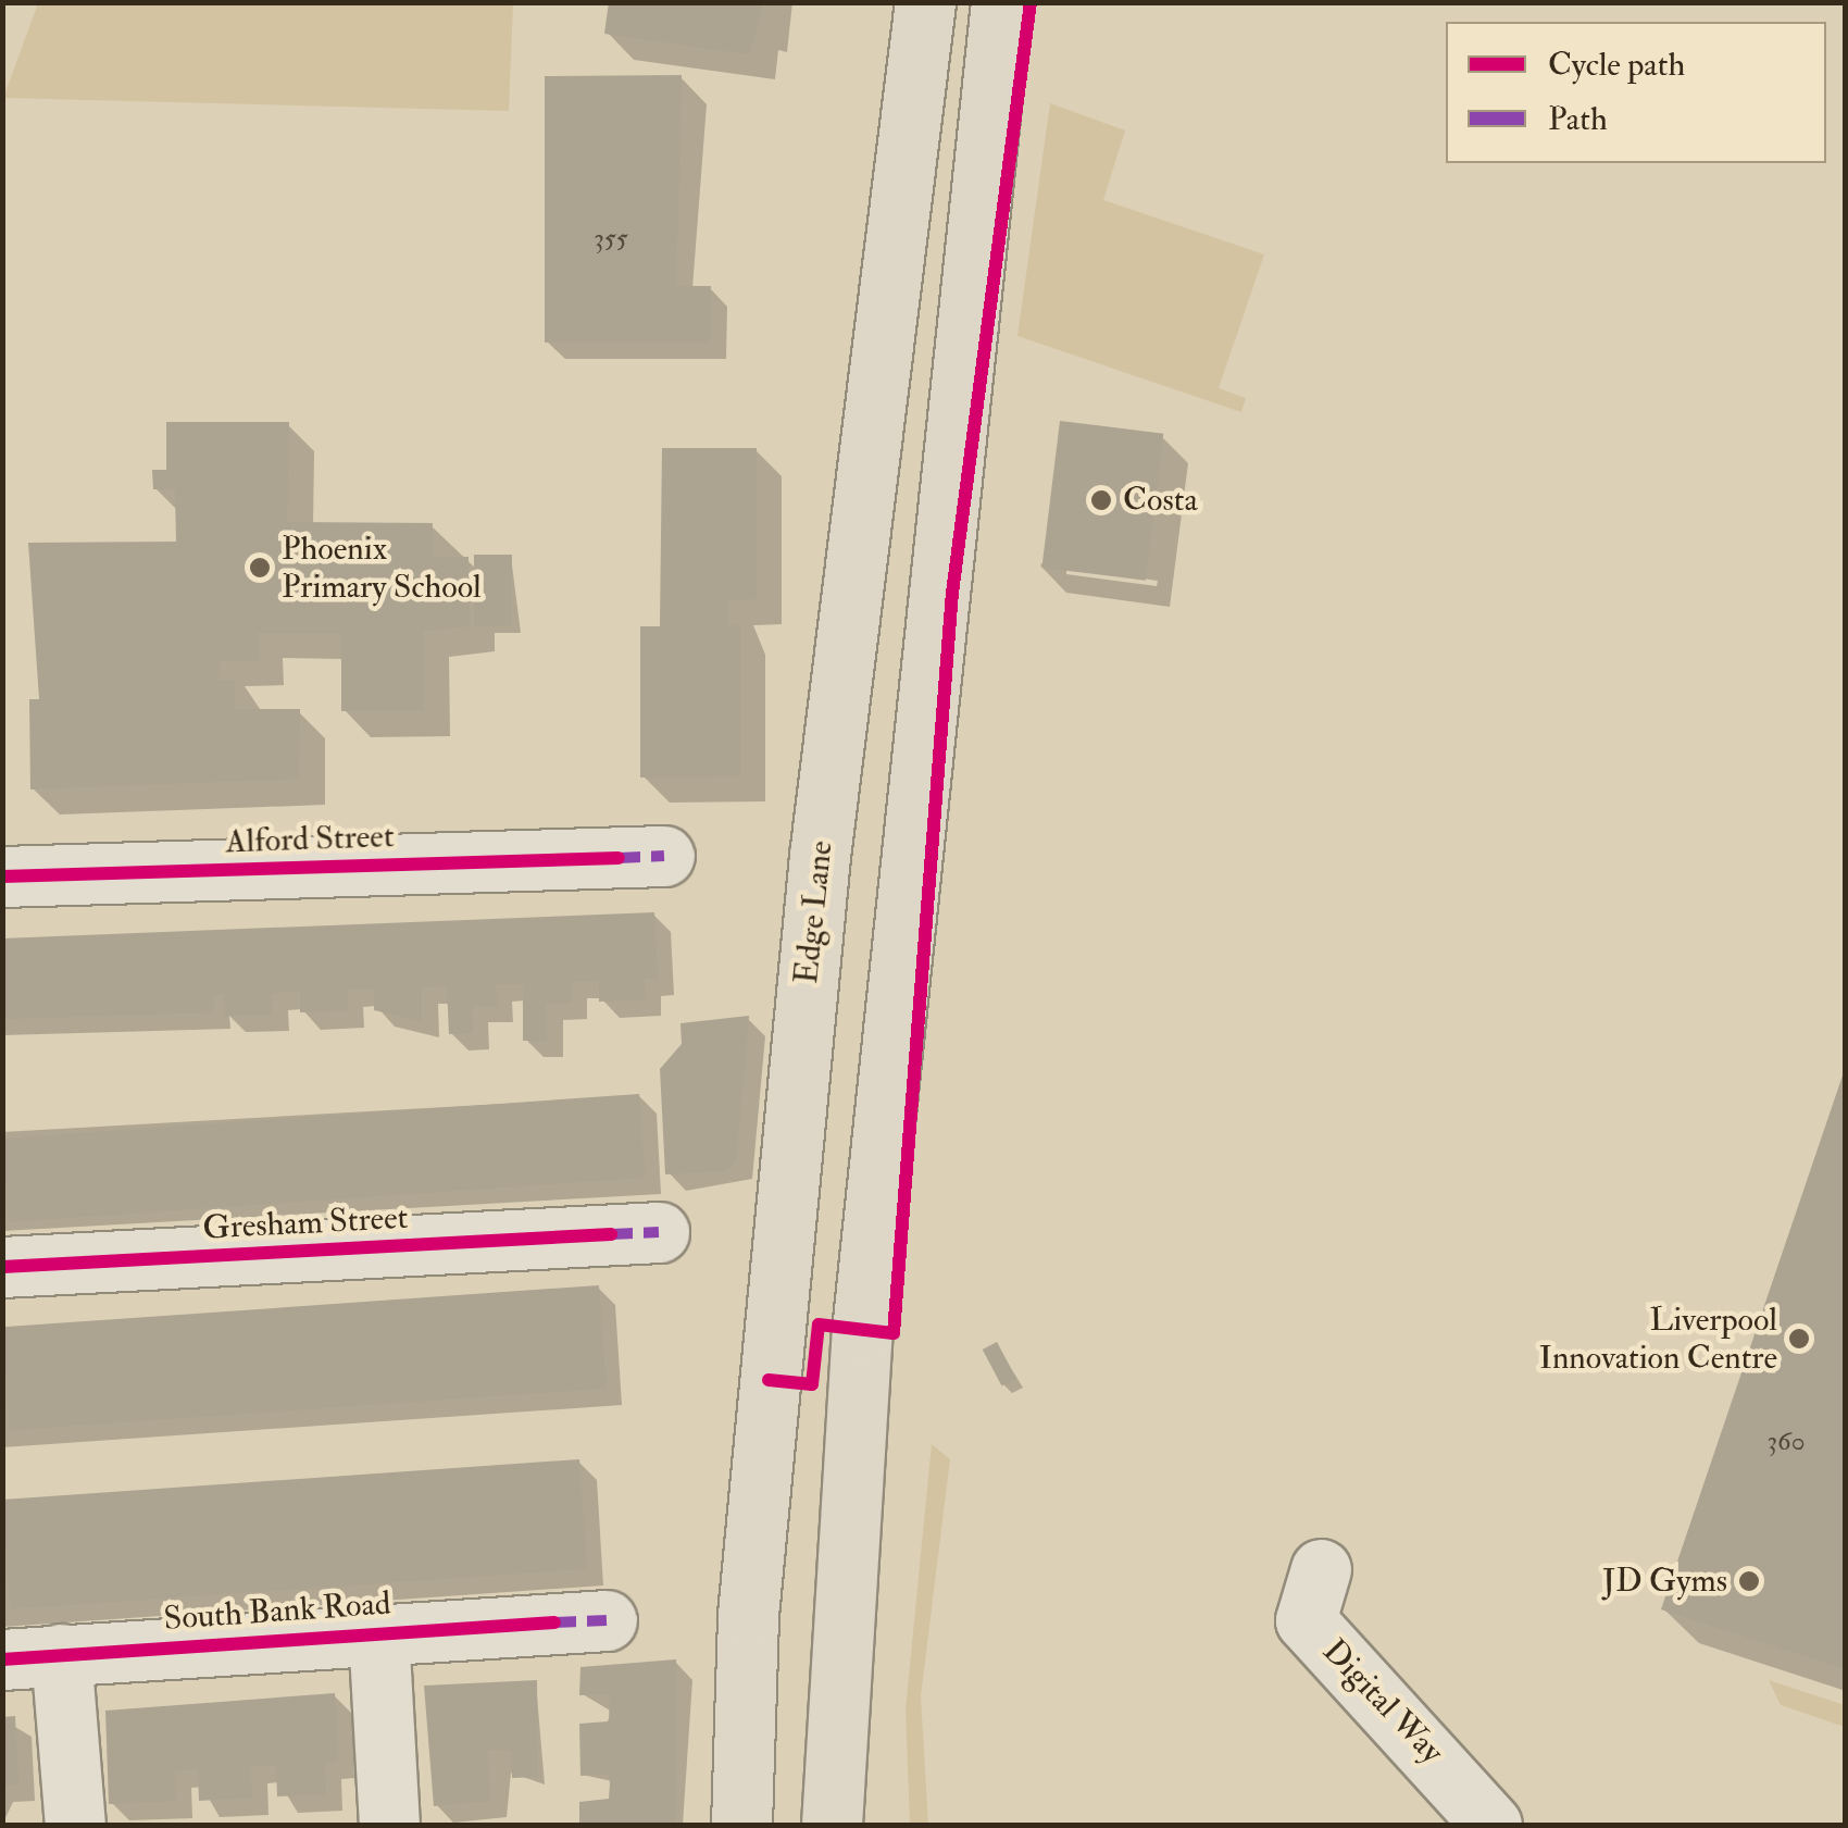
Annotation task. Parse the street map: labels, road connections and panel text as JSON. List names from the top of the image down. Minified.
{"streets":{"highway":["Edge Lane"],"street":["Alford Street","Gresham Street","South Bank Road","Digital Way"]},"places":["Costa","Phoenix Primary School","Liverpool Innovation Centre","JD Gyms"],"house_numbers":["355","360"],"legend":["Cycle path","Path"]}
